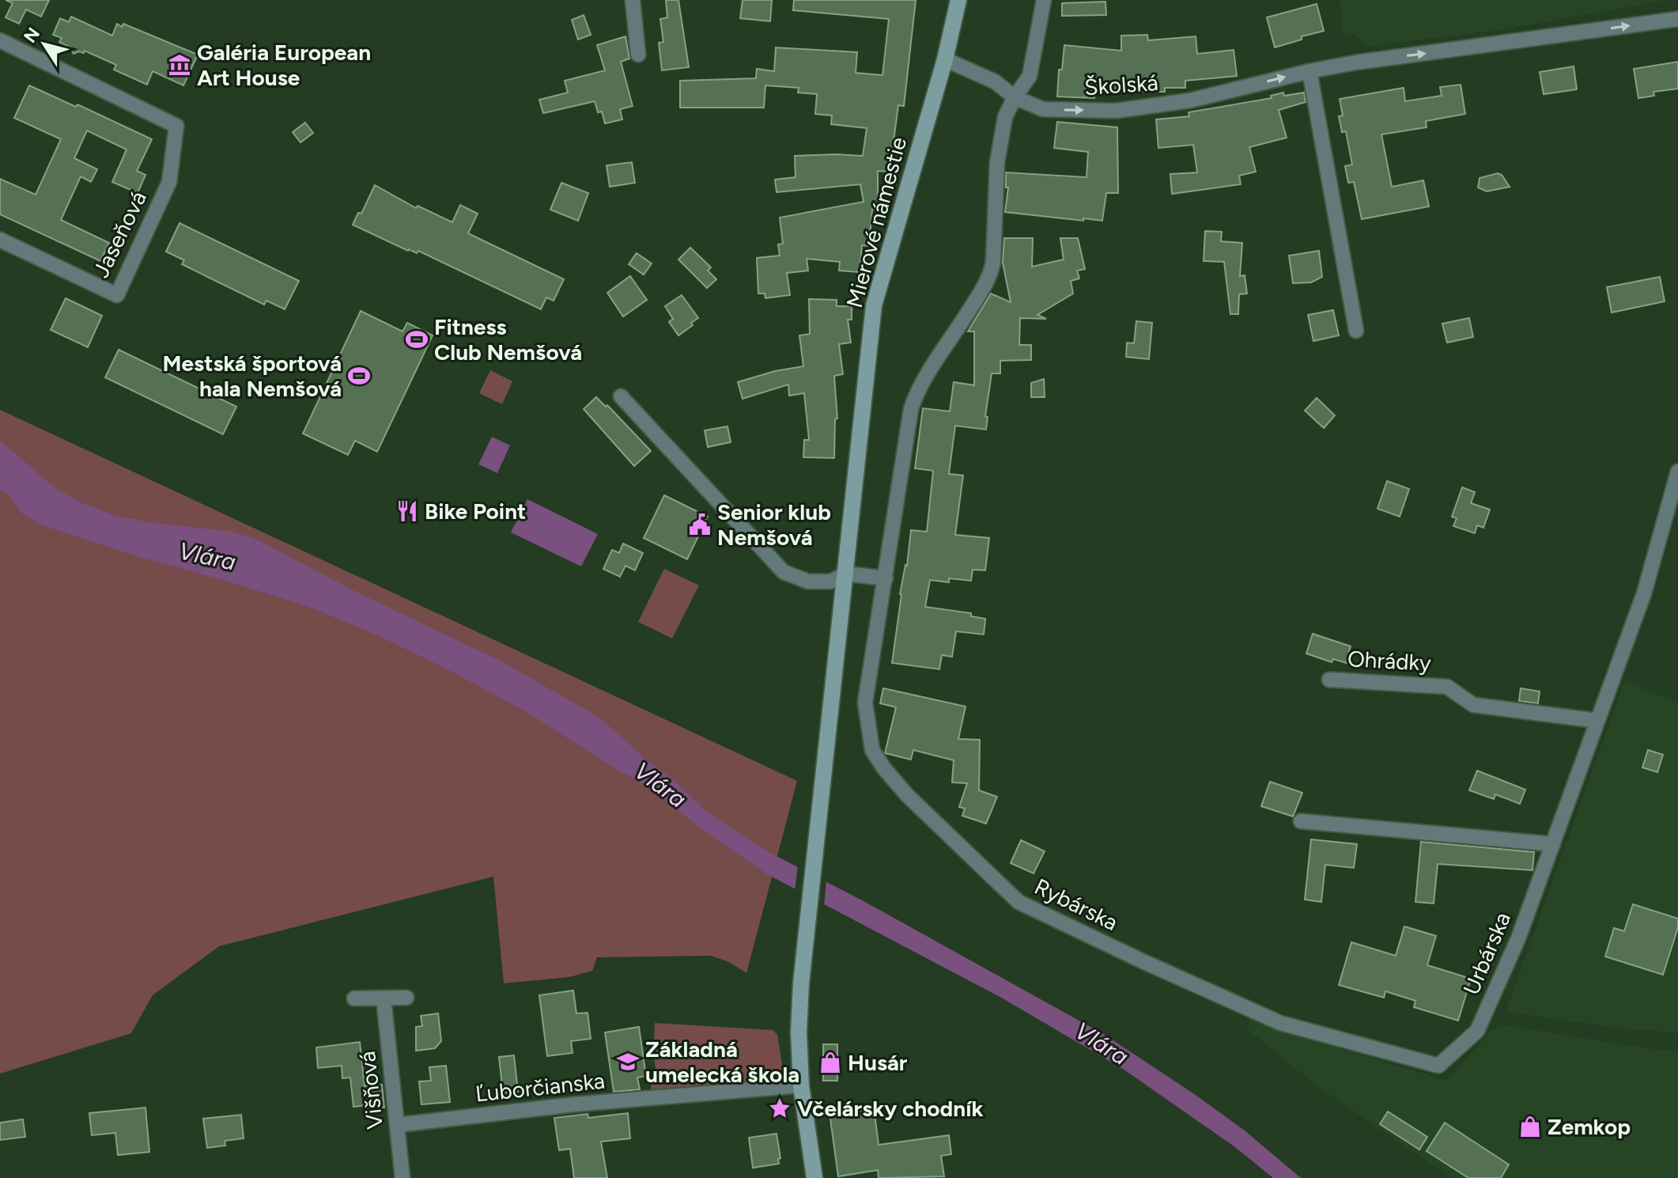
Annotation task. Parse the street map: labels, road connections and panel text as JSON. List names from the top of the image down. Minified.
{"streets":{"main road":["Mierové námestie"],"street":["Školská","Jaseňová","Ohrádky","Rybárska","Urbárska","Ľuborčianska","Višňová"]},"crossings":[["Školská","Mierové námestie"],["Mierové námestie","Ľuborčianska"],["Ohrádky","Urbárska"],["Rybárska","Urbárska"],["Ľuborčianska","Višňová"]],"one_way":["Školská"],"water":["Vlára"],"places":{"museum":["Galéria European Art House"],"sports":["Fitness Club Nemšová","Mestská športová hala Nemšová"],"restaurant":["Bike Point"],"public building":["Senior klub Nemšová"],"school or university":["Základná umelecká škola"],"shop":["Husár","Zemkop"],"place":["Včelársky chodník"]},"north":"top left"}
